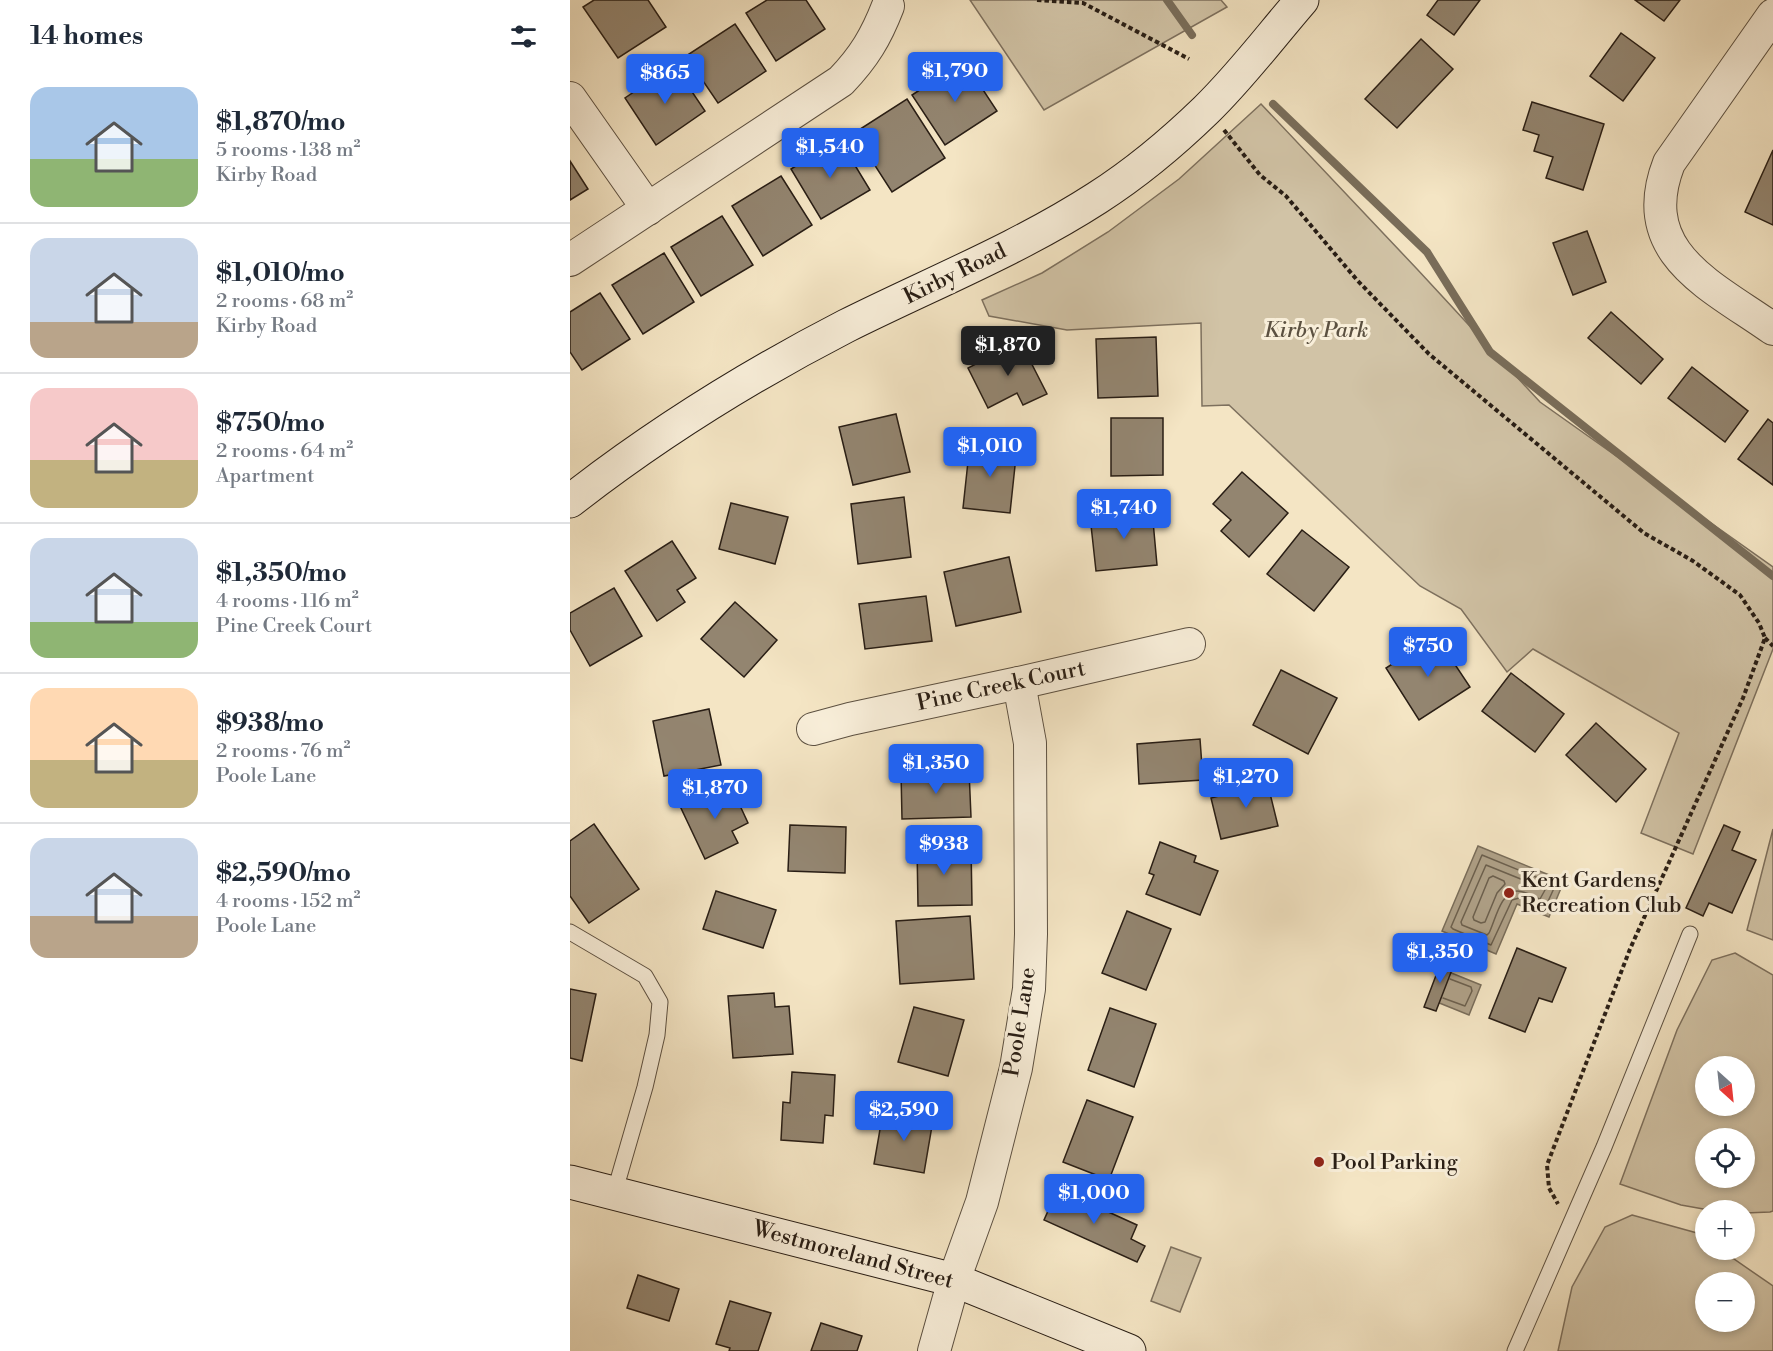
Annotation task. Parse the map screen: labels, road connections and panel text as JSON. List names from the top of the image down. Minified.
{"streets":{"main road":["Kirby Road","Westmoreland Street"],"street":["Pine Creek Court","Poole Lane"]},"crossings":[["Pine Creek Court","Poole Lane"],["Poole Lane","Westmoreland Street"]],"parks":["Kirby Park"],"places":["Kent Gardens Recreation Club","Pool Parking"],"north":"bottom right","page":{"heading":"14 homes","price":["$1,790","$865","$1,540","$1,870","$1,010","$1,740","$750","$1,350","$1,270","$1,870","$938","$1,350","$2,590","$1,000"],"list":[{"name":"$1,870/mo","note":"5 rooms · 138 m² · Kirby Road"},{"name":"$1,010/mo","note":"2 rooms · 68 m² · Kirby Road"},{"name":"$750/mo","note":"2 rooms · 64 m² · Apartment"},{"name":"$1,350/mo","note":"4 rooms · 116 m² · Pine Creek Court"},{"name":"$938/mo","note":"2 rooms · 76 m² · Poole Lane"},{"name":"$2,590/mo","note":"4 rooms · 152 m² · Poole Lane"}],"map_buttons":["+","−"]}}
